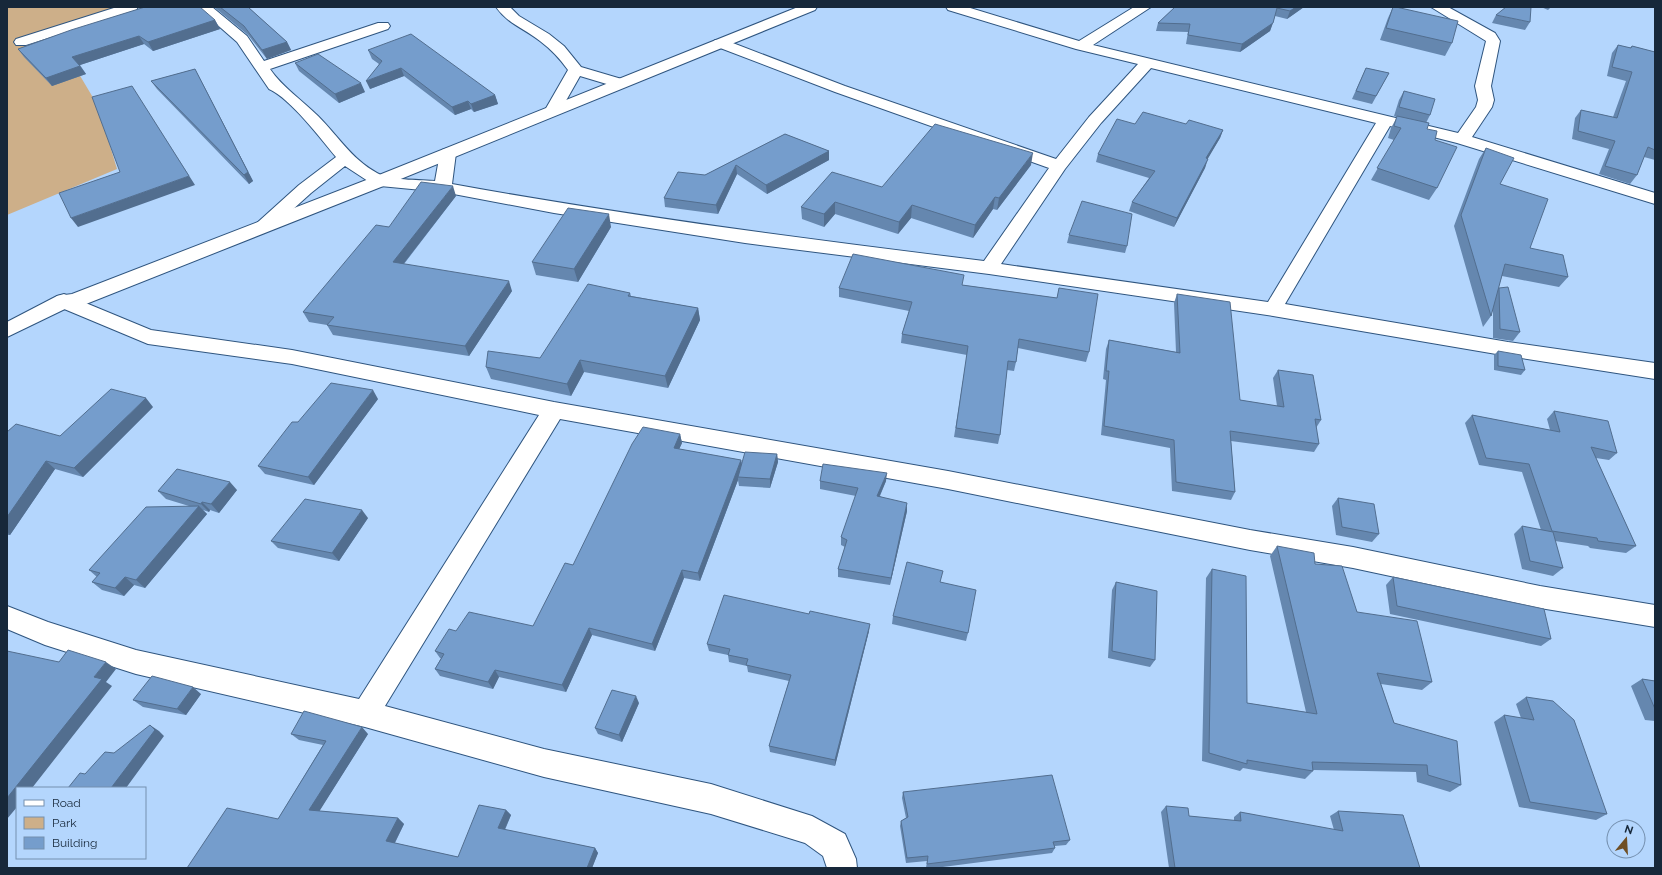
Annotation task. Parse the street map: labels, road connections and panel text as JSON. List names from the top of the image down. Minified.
{"legend":["Road","Park","Building"],"north":"top"}
